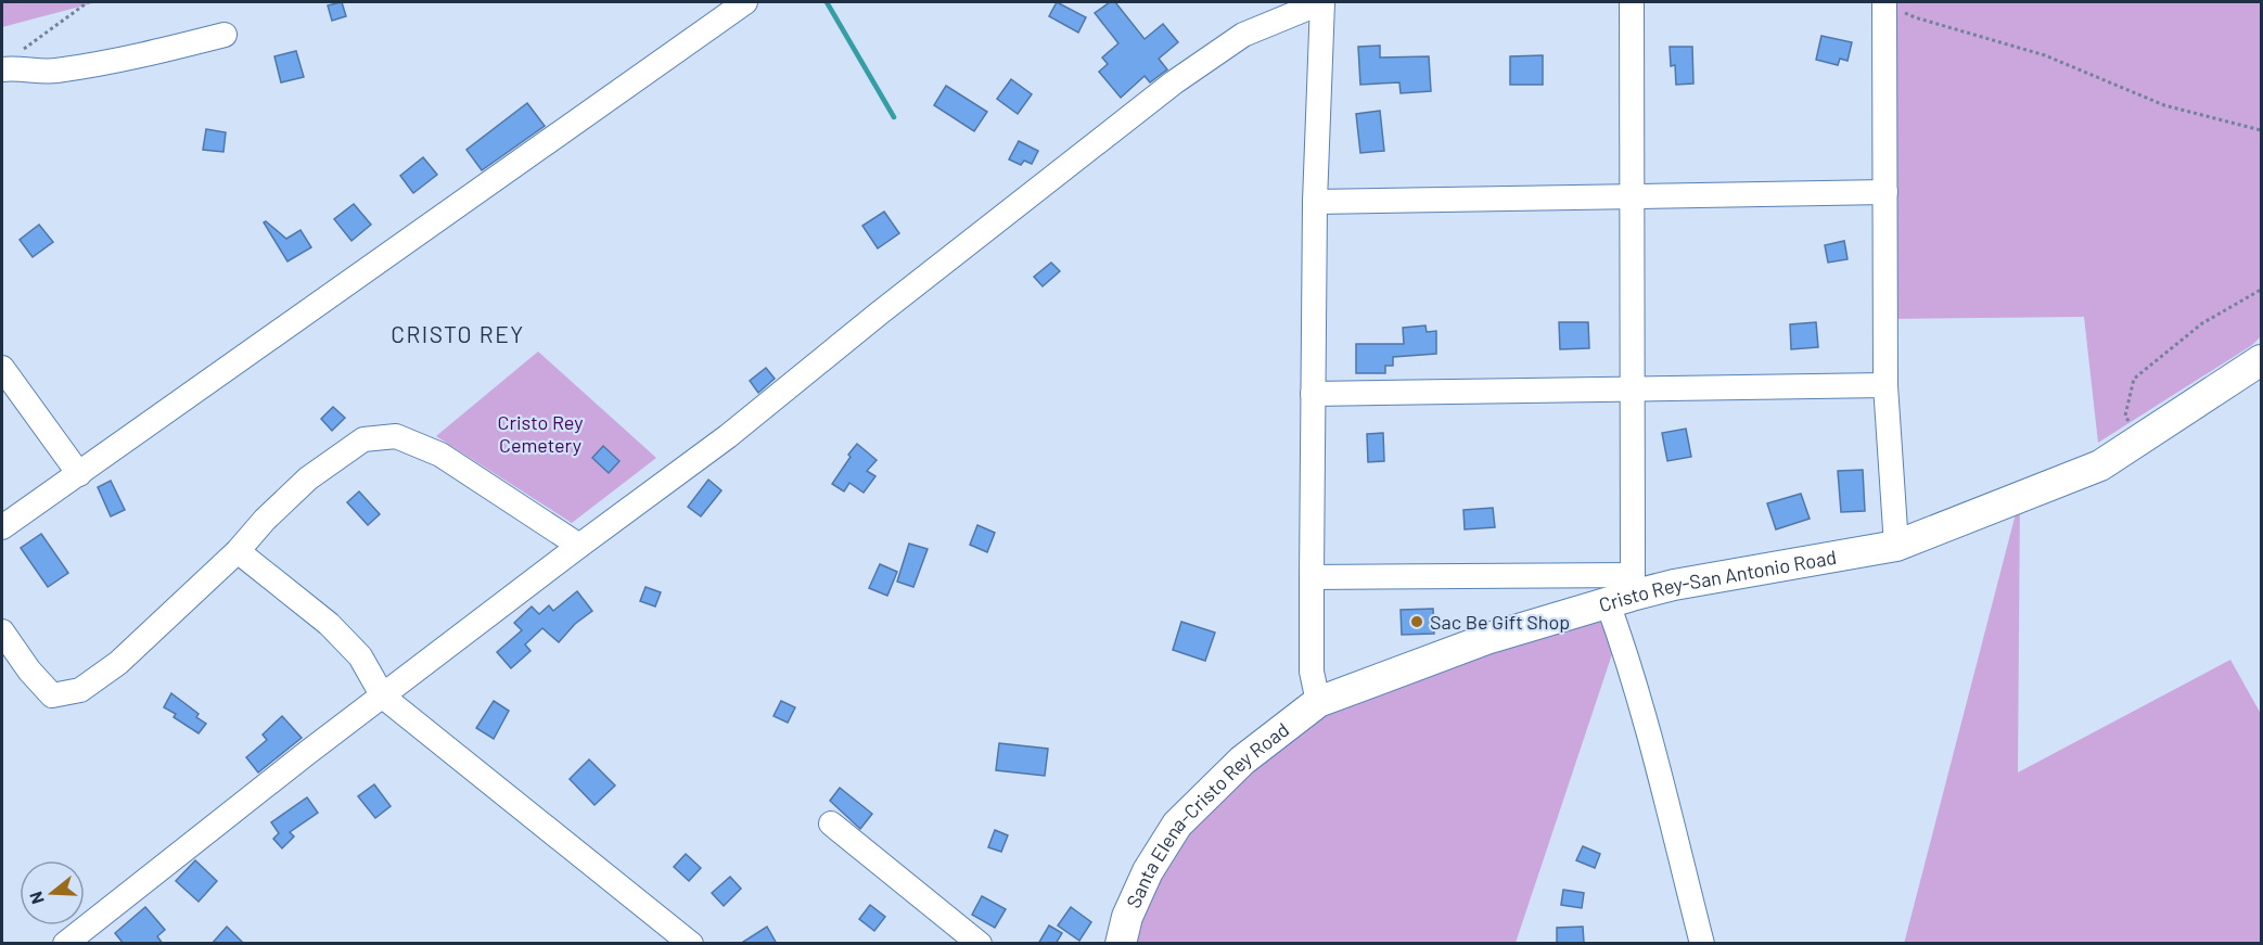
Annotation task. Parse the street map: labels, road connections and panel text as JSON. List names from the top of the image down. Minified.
{"streets":{"main road":["Cristo Rey-San Antonio Road","Santa Elena-Cristo Rey Road"]},"crossings":[["Cristo Rey-San Antonio Road","Santa Elena-Cristo Rey Road"]],"districts":["CRISTO REY"],"parks":["Cristo Rey Cemetery"],"places":["Sac Be Gift Shop"],"north":"left"}
